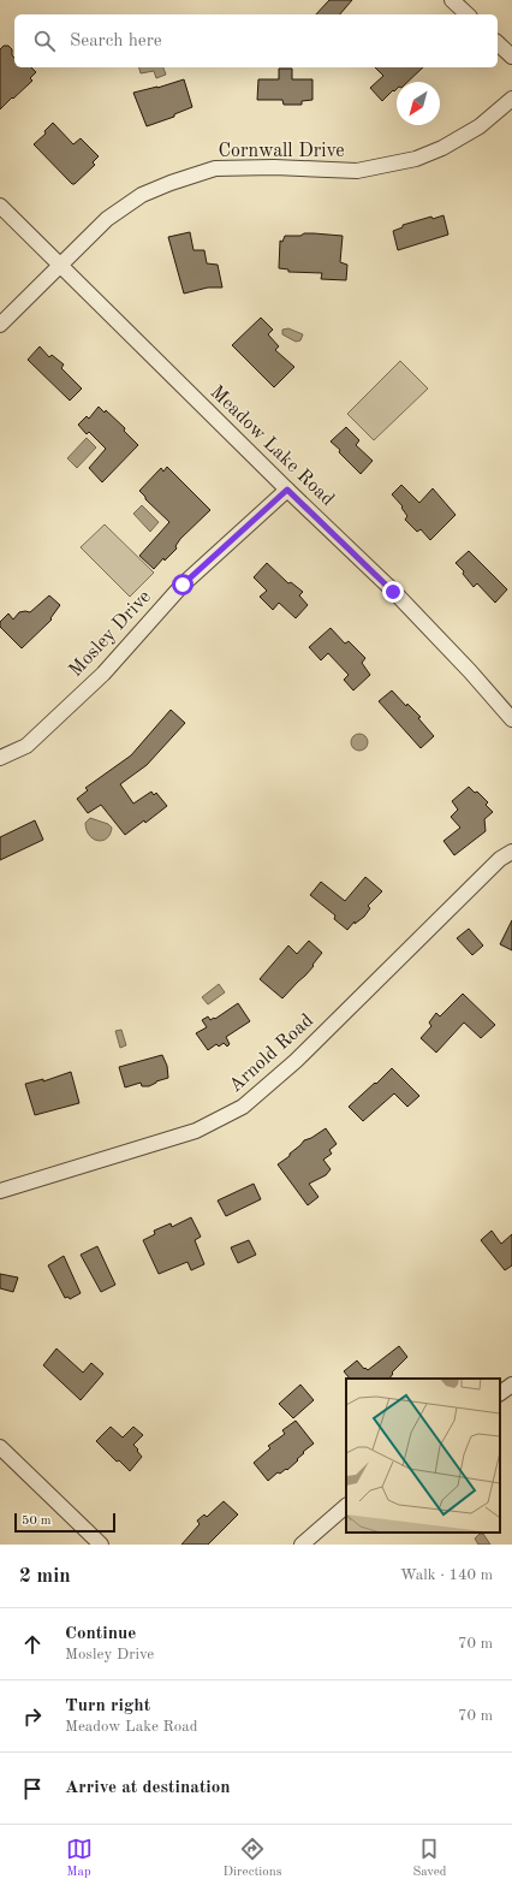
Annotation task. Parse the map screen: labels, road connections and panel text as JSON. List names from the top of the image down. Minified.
{"streets":{"street":["Cornwall Drive","Meadow Lake Road","Mosley Drive","Arnold Road"]},"crossings":[["Cornwall Drive","Meadow Lake Road"],["Meadow Lake Road","Mosley Drive"]],"scale_bar":"50 m","north":"bottom left","page":{"search":"Search here","scale":"50 m","heading":["2 min","Walk · 140 m"],"list":[["Continue","Mosley Drive","70 m"],["Turn right","Meadow Lake Road","70 m"],"Arrive at destination"],"nav":["Map","Directions","Saved"]}}
